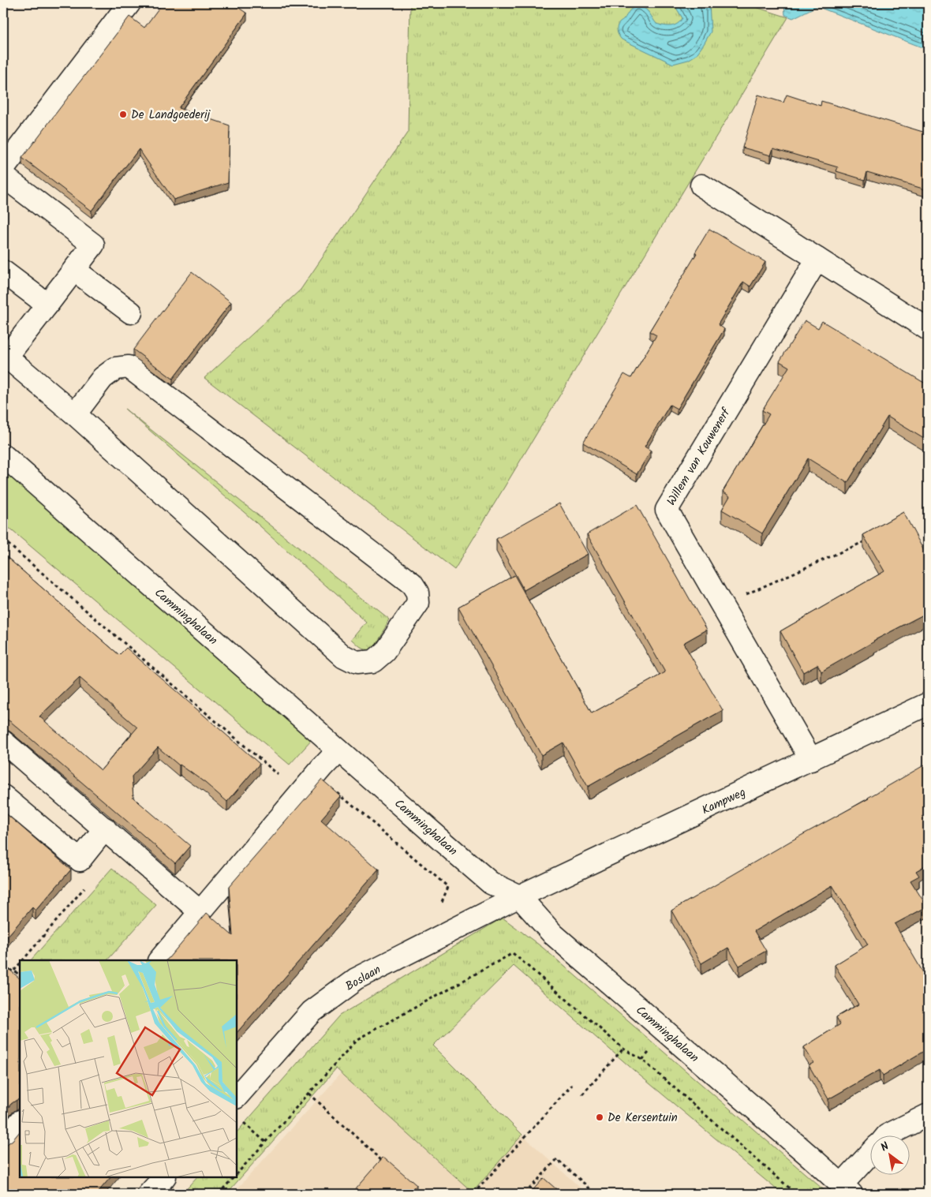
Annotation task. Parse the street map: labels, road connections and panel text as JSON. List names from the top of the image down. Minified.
{"streets":{"street":["Willem van Kouwenerf","Camminghalaan","Kampweg","Boslaan"]},"crossings":[["Willem van Kouwenerf","Kampweg"],["Camminghalaan","Kampweg"],["Camminghalaan","Boslaan"],["Kampweg","Boslaan"]],"places":["De Landgoederij","De Kersentuin"],"north":"top left"}
